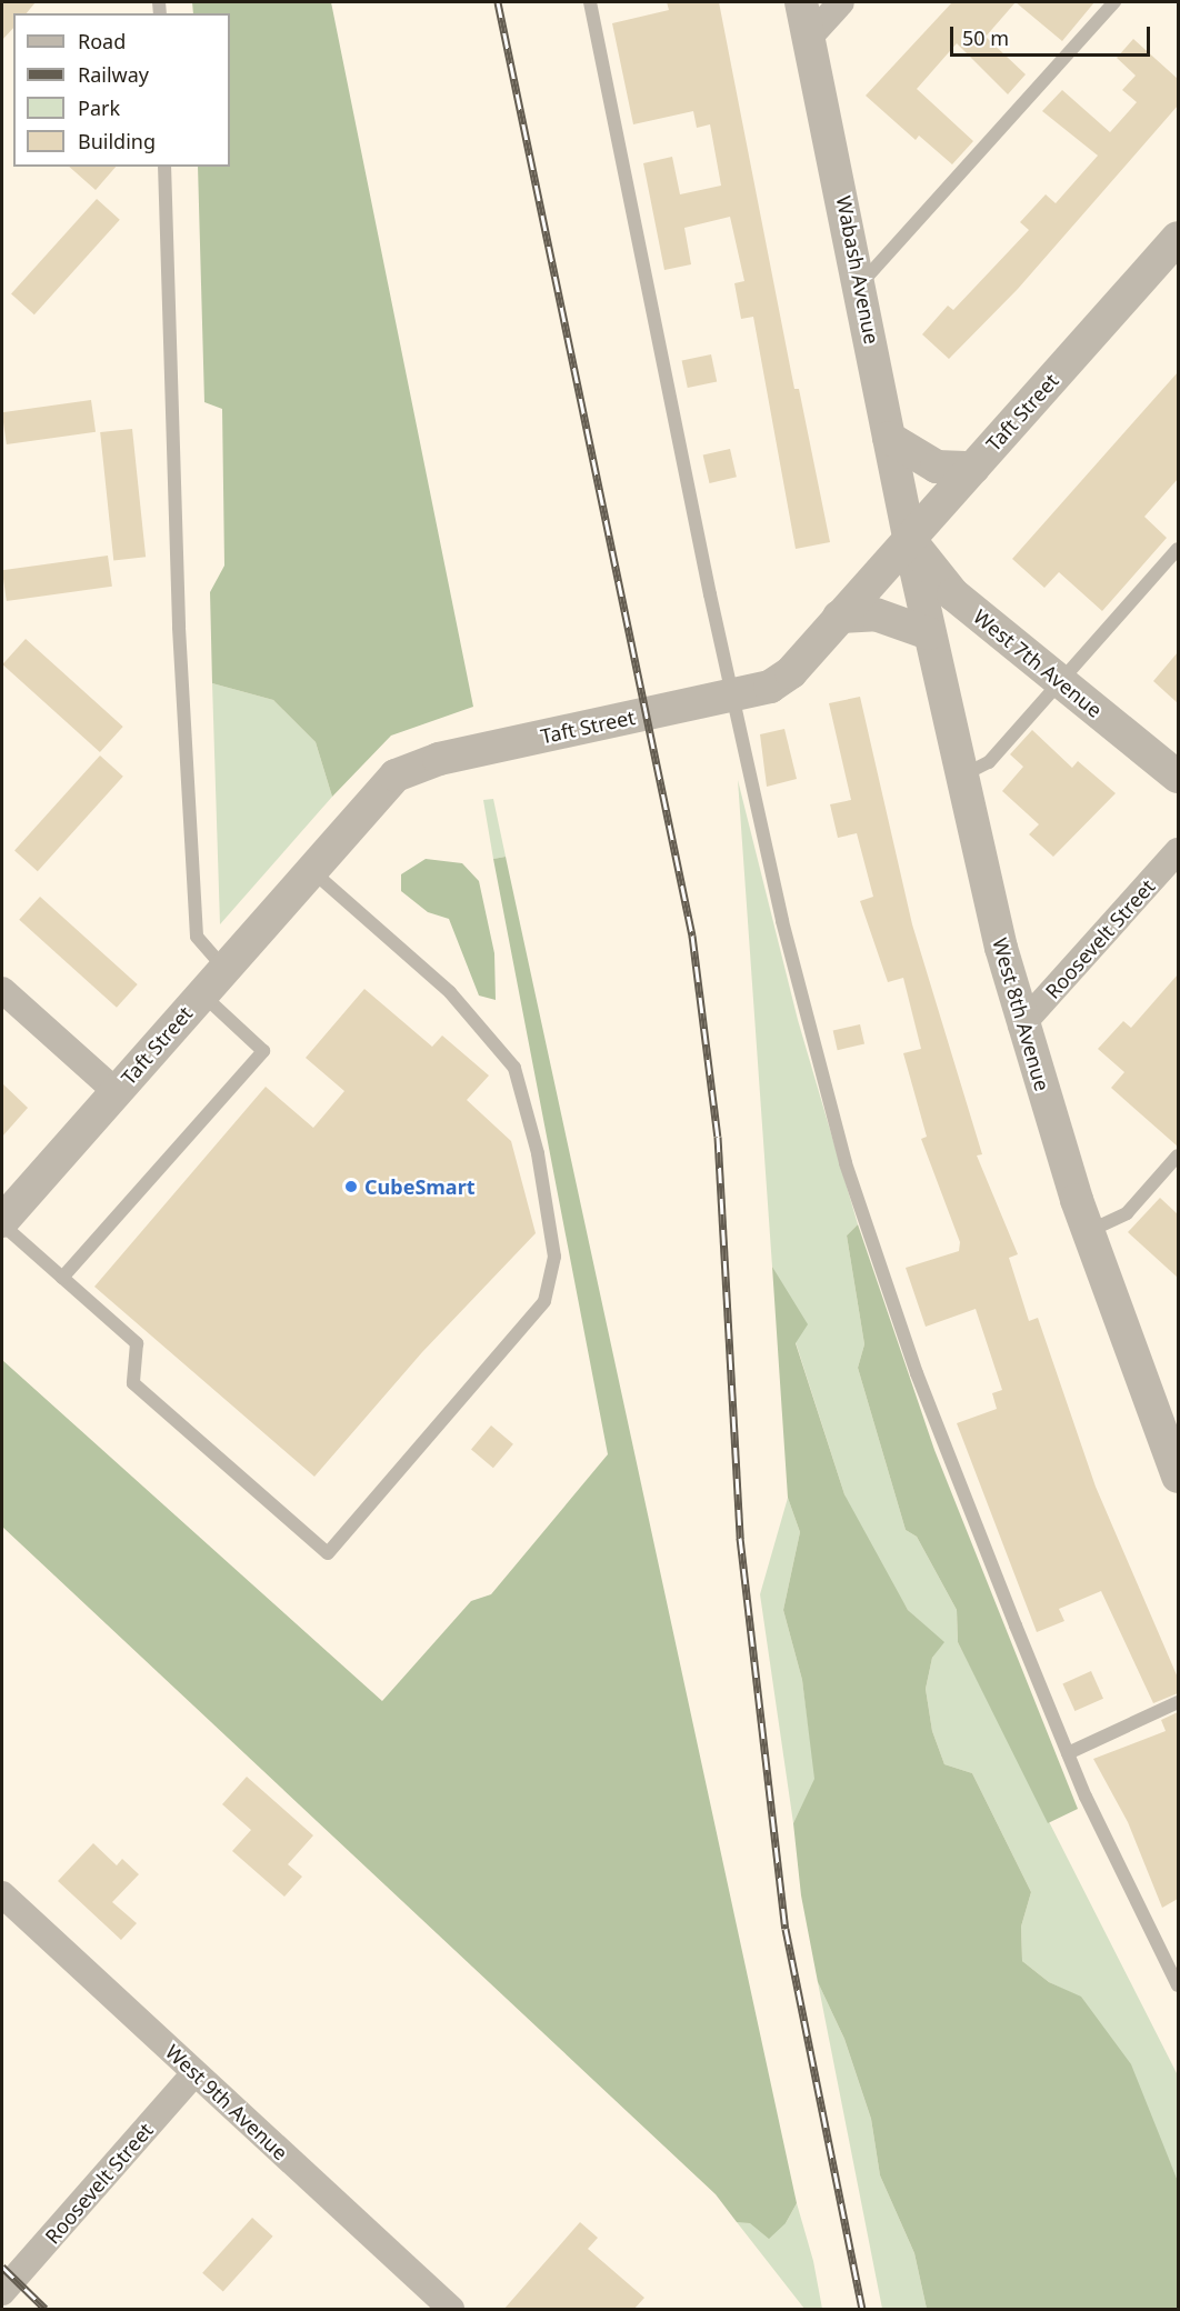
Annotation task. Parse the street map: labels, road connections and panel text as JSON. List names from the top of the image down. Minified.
{"streets":{"street":["Wabash Avenue","Taft Street","West 7th Avenue","Roosevelt Street","West 8th Avenue","West 9th Avenue"]},"crossings":[["Wabash Avenue","Taft Street"],["Wabash Avenue","West 7th Avenue"],["Wabash Avenue","West 8th Avenue"],["Taft Street","West 7th Avenue"],["Taft Street","West 8th Avenue"],["West 7th Avenue","West 8th Avenue"],["Roosevelt Street","West 8th Avenue"],["Roosevelt Street","West 9th Avenue"]],"places":["CubeSmart"],"legend":["Road","Railway","Park","Building"],"scale_bar":"50 m"}
